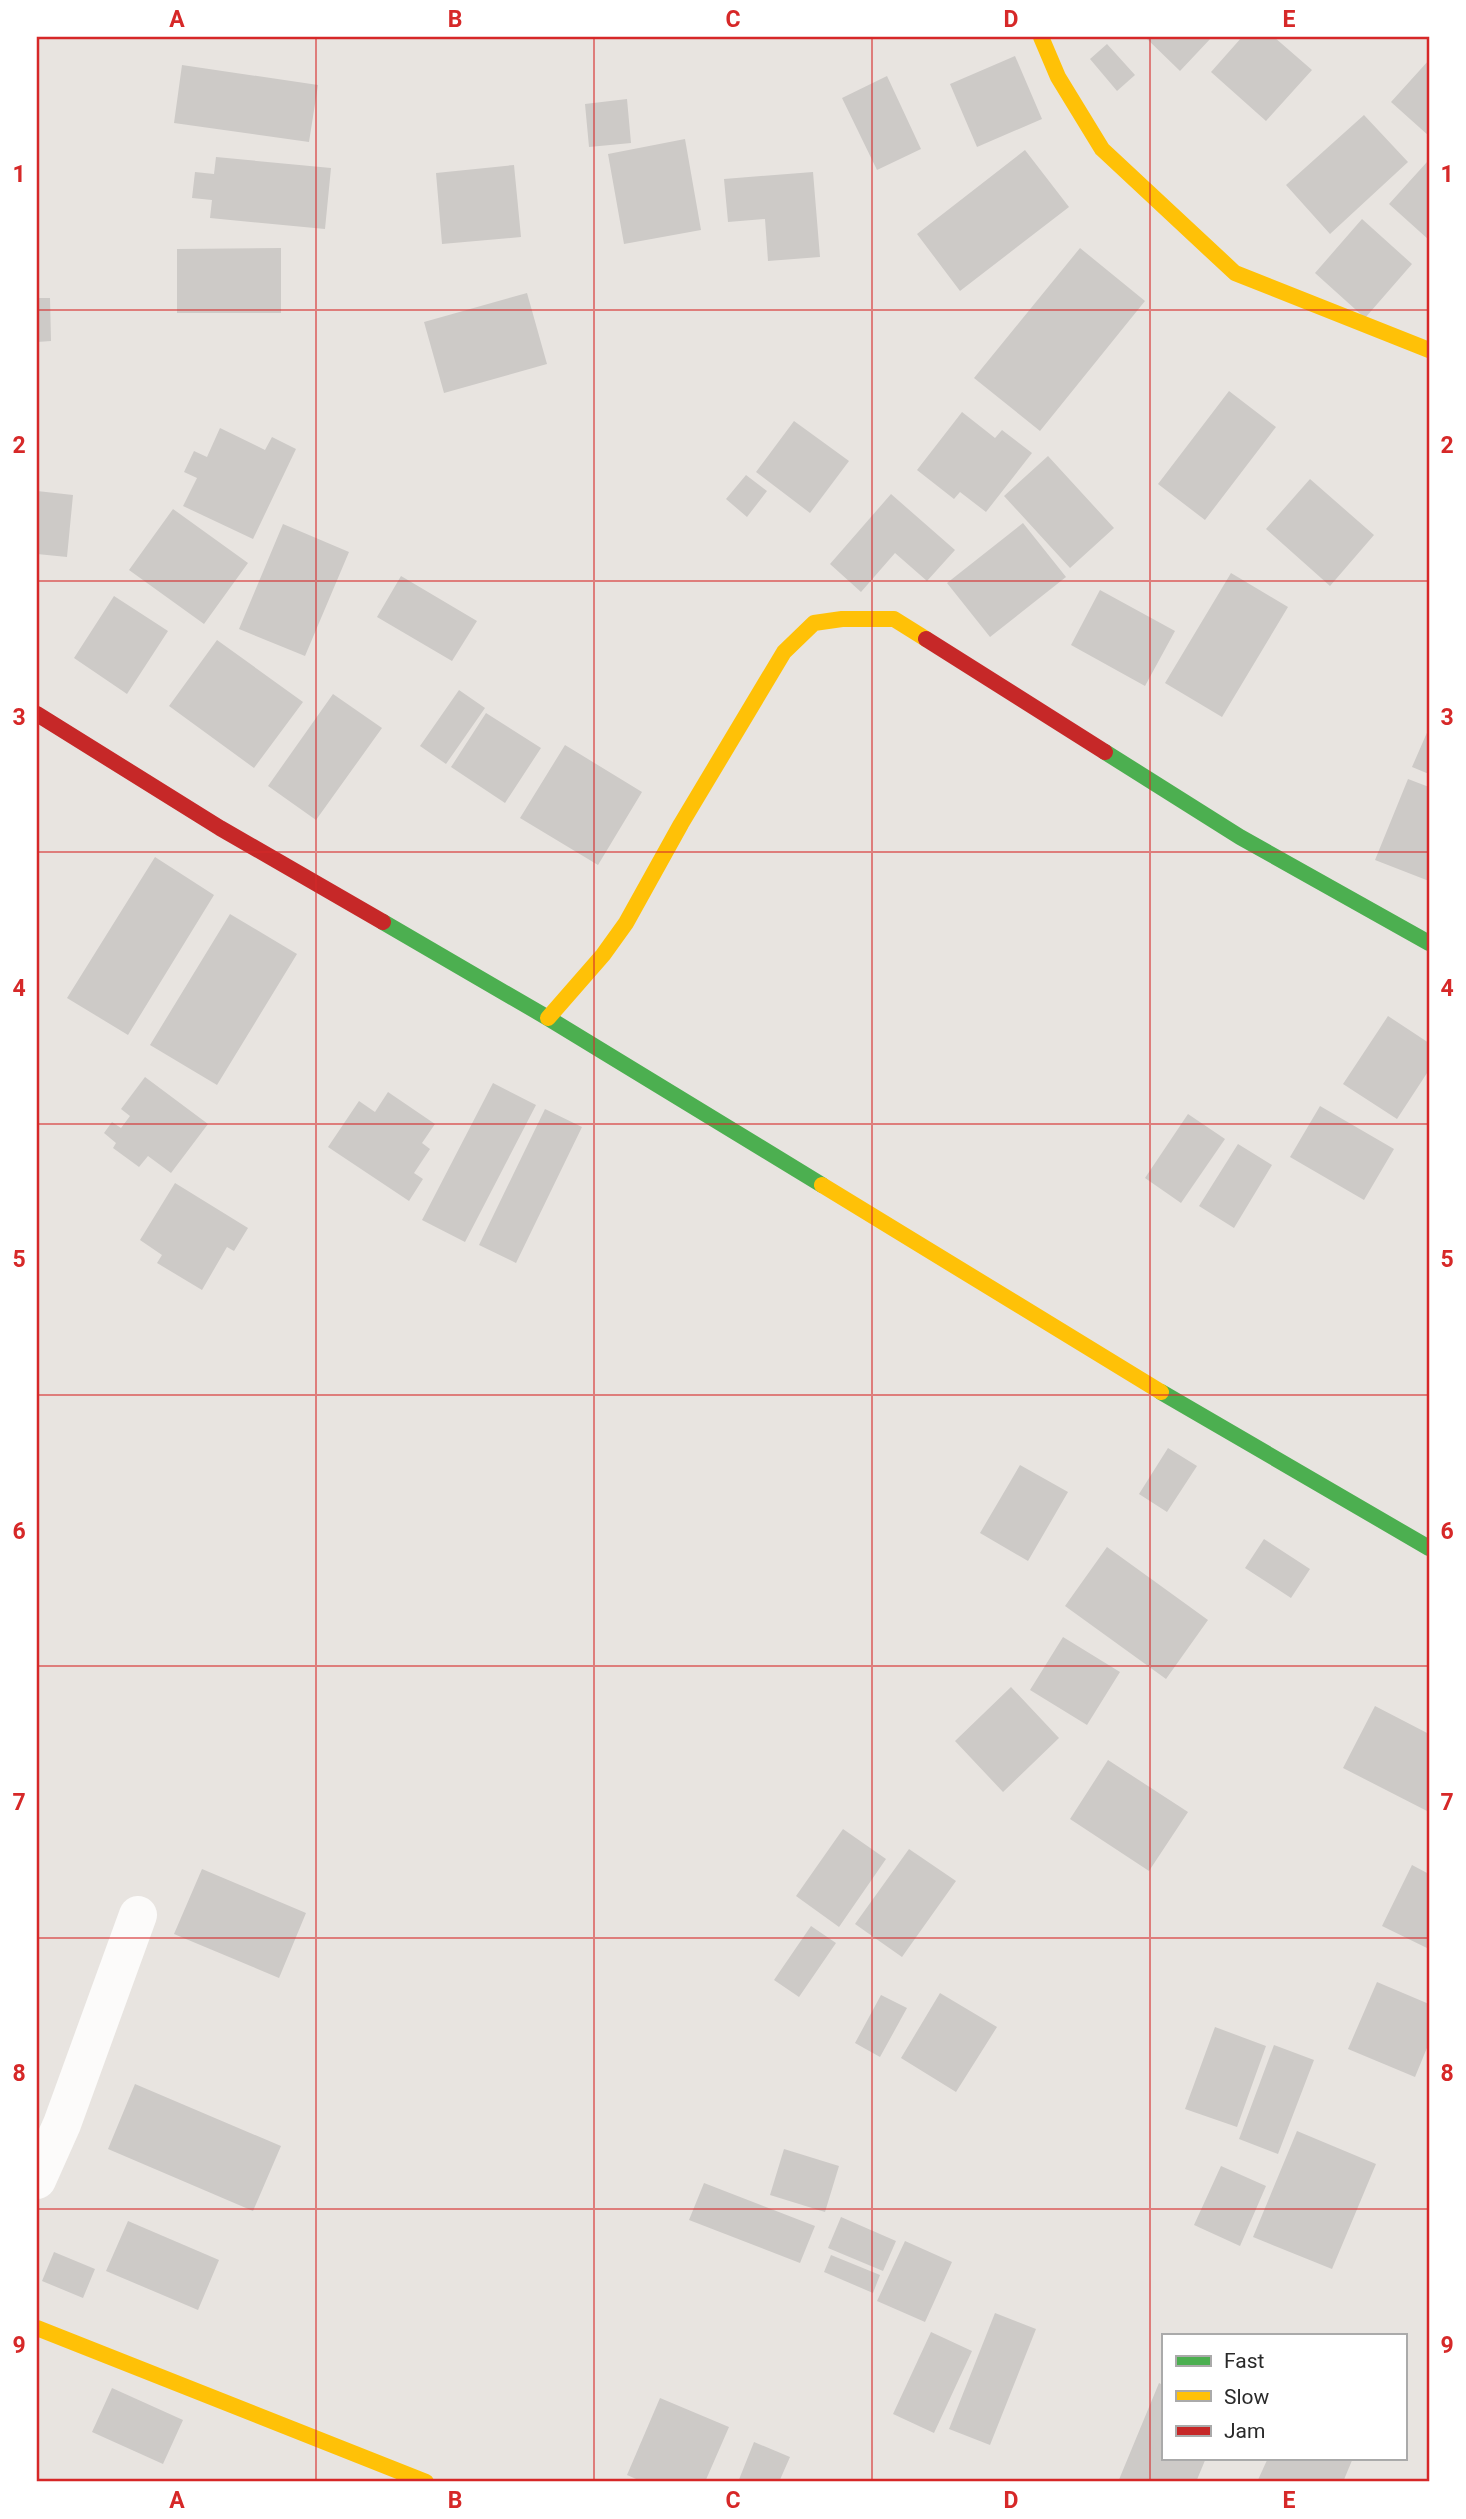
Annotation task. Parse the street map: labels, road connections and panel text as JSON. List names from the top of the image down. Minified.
{"legend":["Fast","Slow","Jam"],"grid":{"columns":["A","B","C","D","E"],"rows":["1","2","3","4","5","6","7","8","9"]}}
